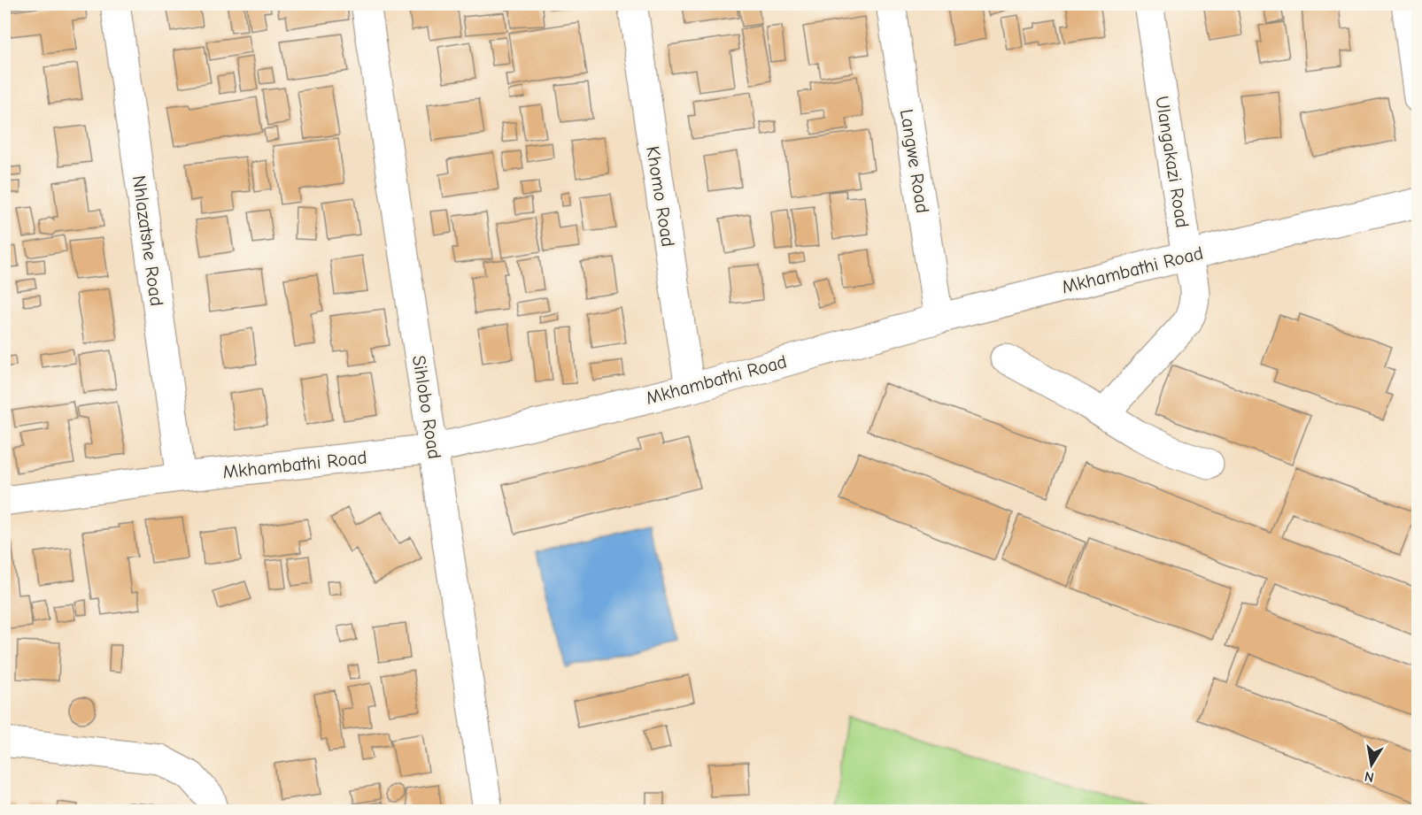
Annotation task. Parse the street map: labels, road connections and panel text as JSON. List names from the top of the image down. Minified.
{"streets":{"street":["Langwe Road","Ulangakazi Road","Khomo Road","Nhlazatshe Road","Mkhambathi Road","Sihlobo Road"]},"crossings":[["Langwe Road","Mkhambathi Road"],["Ulangakazi Road","Mkhambathi Road"],["Khomo Road","Mkhambathi Road"],["Nhlazatshe Road","Mkhambathi Road"],["Mkhambathi Road","Sihlobo Road"]],"north":"bottom"}
